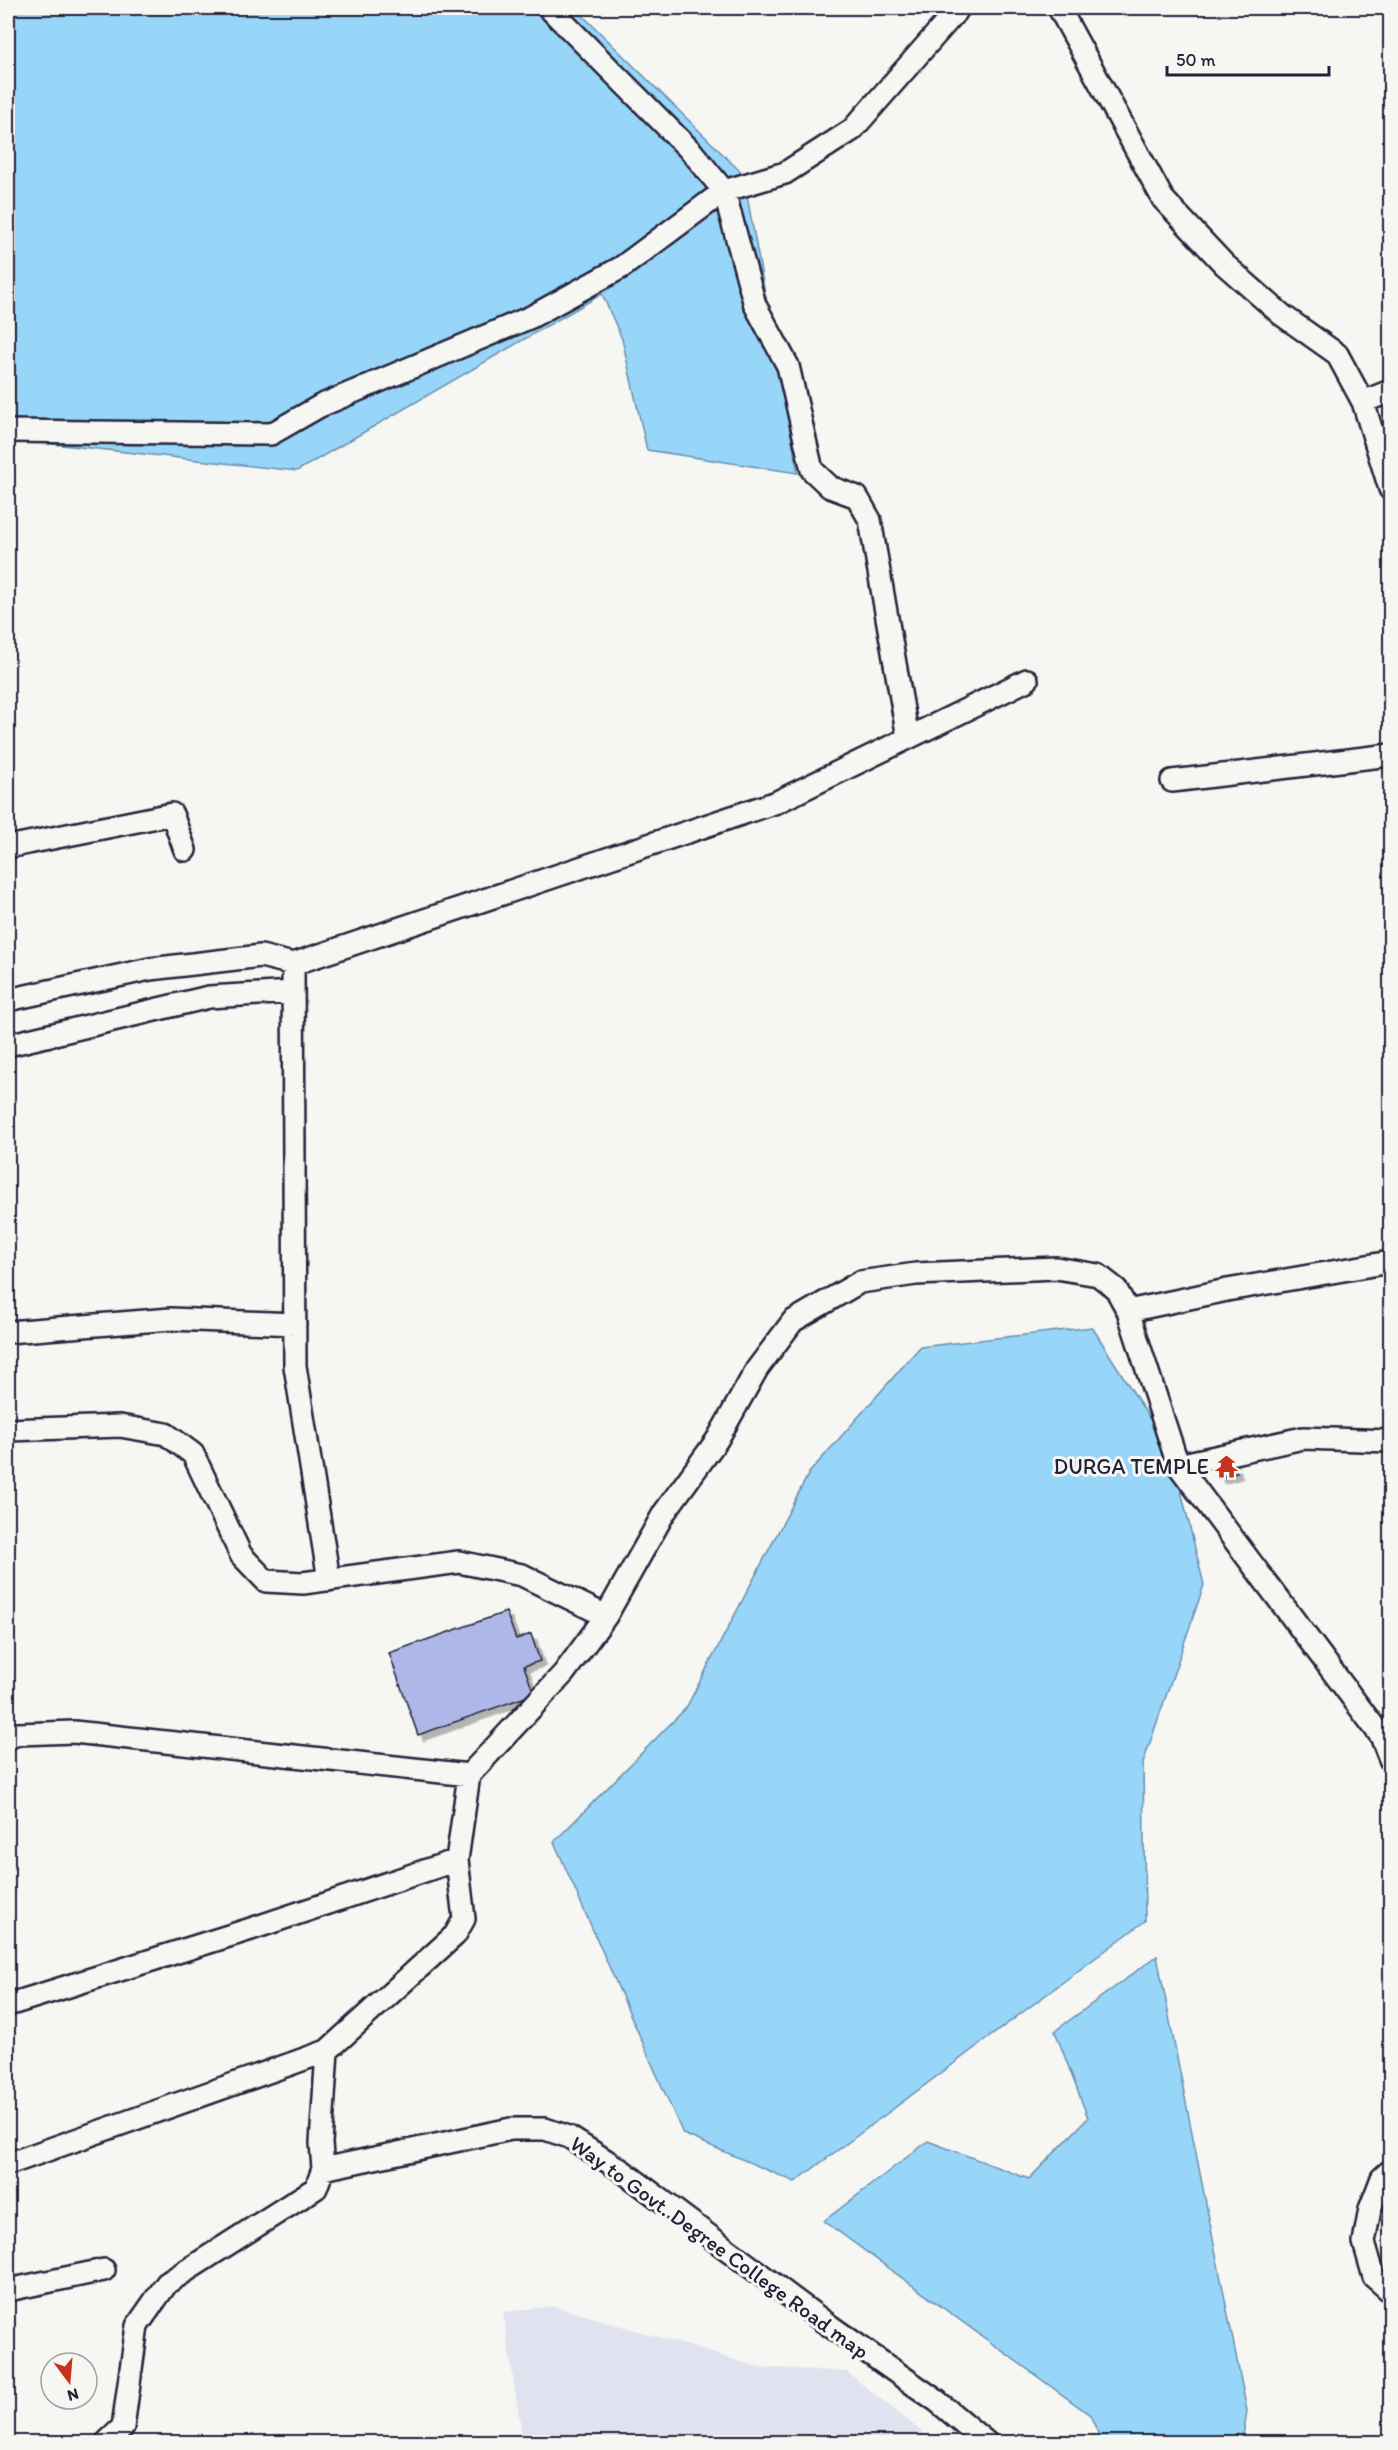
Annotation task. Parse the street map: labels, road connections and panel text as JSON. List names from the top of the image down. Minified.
{"streets":{"street":["Way to Govt. Degree College Road map"]},"places":{"temple":["DURGA TEMPLE"]},"scale_bar":"50 m","north":"bottom"}
